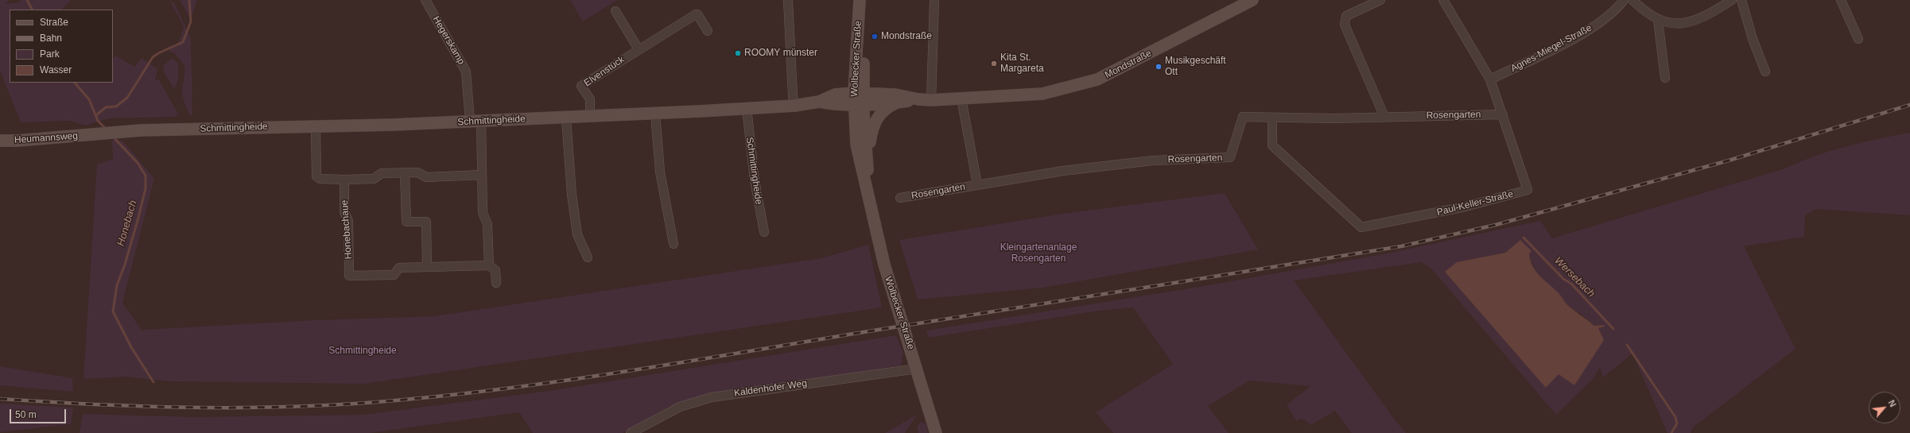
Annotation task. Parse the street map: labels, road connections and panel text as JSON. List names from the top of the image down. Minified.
{"streets":{"street":["Hegerskamp","Agnes-Miegel-Straße","Wolbecker Straße","Mondstraße","Elvenstück","Rosengarten","Schmittingheide","Heumannsweg","Paul-Keller-Straße","Honebachaue","Kaldenhofer Weg"]},"crossings":[["Hegerskamp","Schmittingheide"],["Agnes-Miegel-Straße","Paul-Keller-Straße"],["Wolbecker Straße","Mondstraße"],["Wolbecker Straße","Schmittingheide"],["Wolbecker Straße","Kaldenhofer Weg"],["Mondstraße","Rosengarten"],["Mondstraße","Schmittingheide"],["Elvenstück","Schmittingheide"],["Rosengarten","Paul-Keller-Straße"],["Schmittingheide","Heumannsweg"]],"water":["Honebach","Wersebach"],"parks":["Kleingartenanlage Rosengarten","Schmittingheide"],"places":["Mondstraße","ROOMY münster","Kita St. Margareta","Musikgeschäft Ott"],"legend":["Straße","Bahn","Park","Wasser"],"scale_bar":"50 m","north":"top right"}
